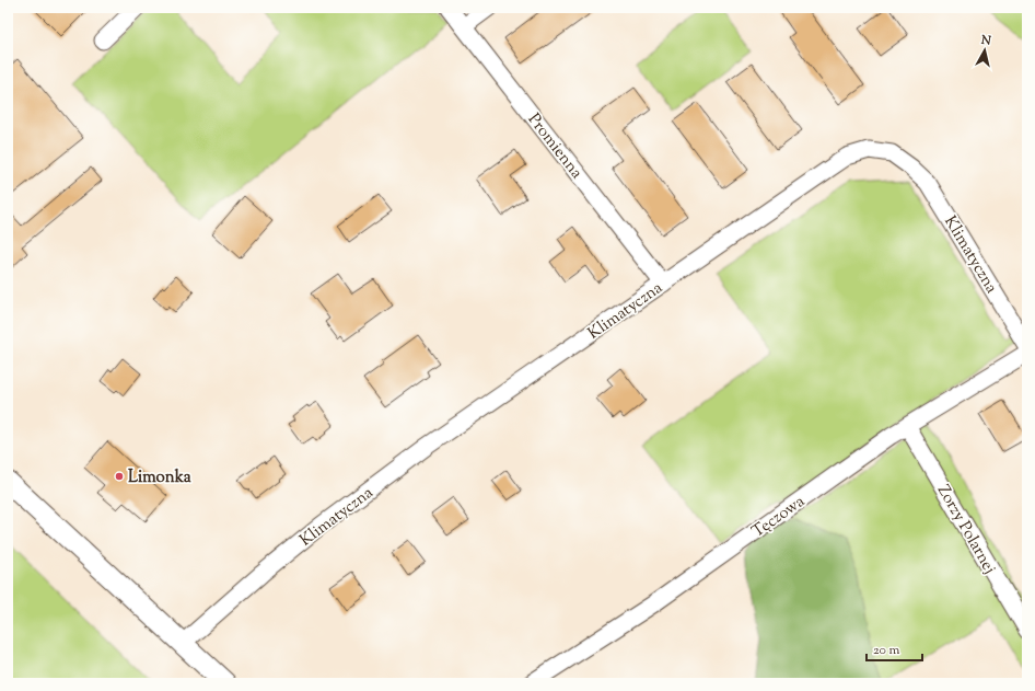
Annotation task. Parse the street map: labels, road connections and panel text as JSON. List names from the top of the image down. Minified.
{"streets":{"street":["Promienna","Klimatyczna","Tęczowa","Zorzy Polarnej"]},"crossings":[["Promienna","Klimatyczna"],["Tęczowa","Zorzy Polarnej"]],"places":["Limonka"],"scale_bar":"20 m","north":"top"}
